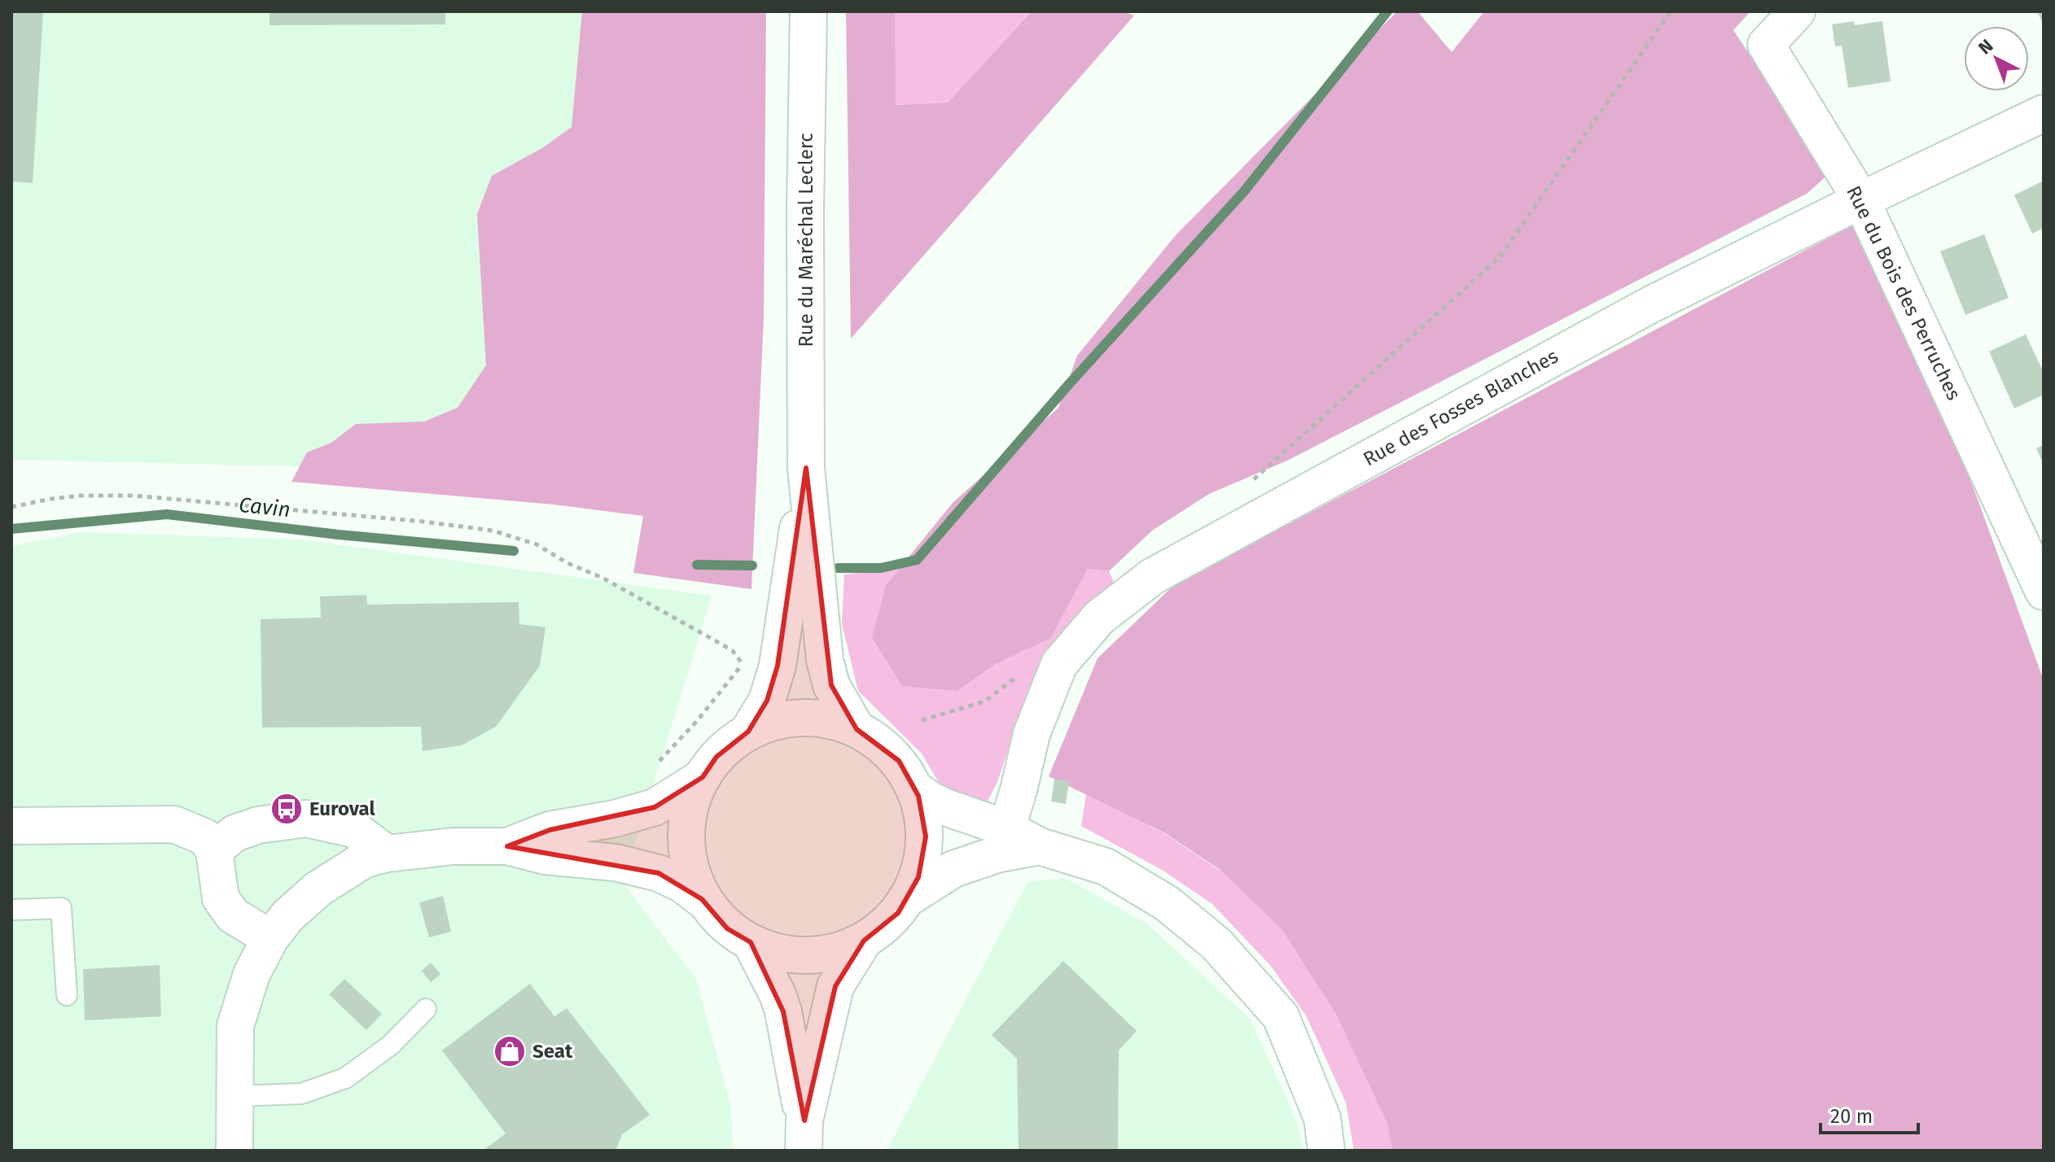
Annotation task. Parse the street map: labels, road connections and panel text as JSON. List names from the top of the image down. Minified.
{"streets":{"street":["Rue du Maréchal Leclerc","Rue du Bois des Perruches","Rue des Fosses Blanches"]},"crossings":[["Rue du Bois des Perruches","Rue des Fosses Blanches"]],"water":["Cavin"],"places":{"bus stop":["Euroval"],"shop":["Seat"]},"scale_bar":"20 m","north":"top left"}
